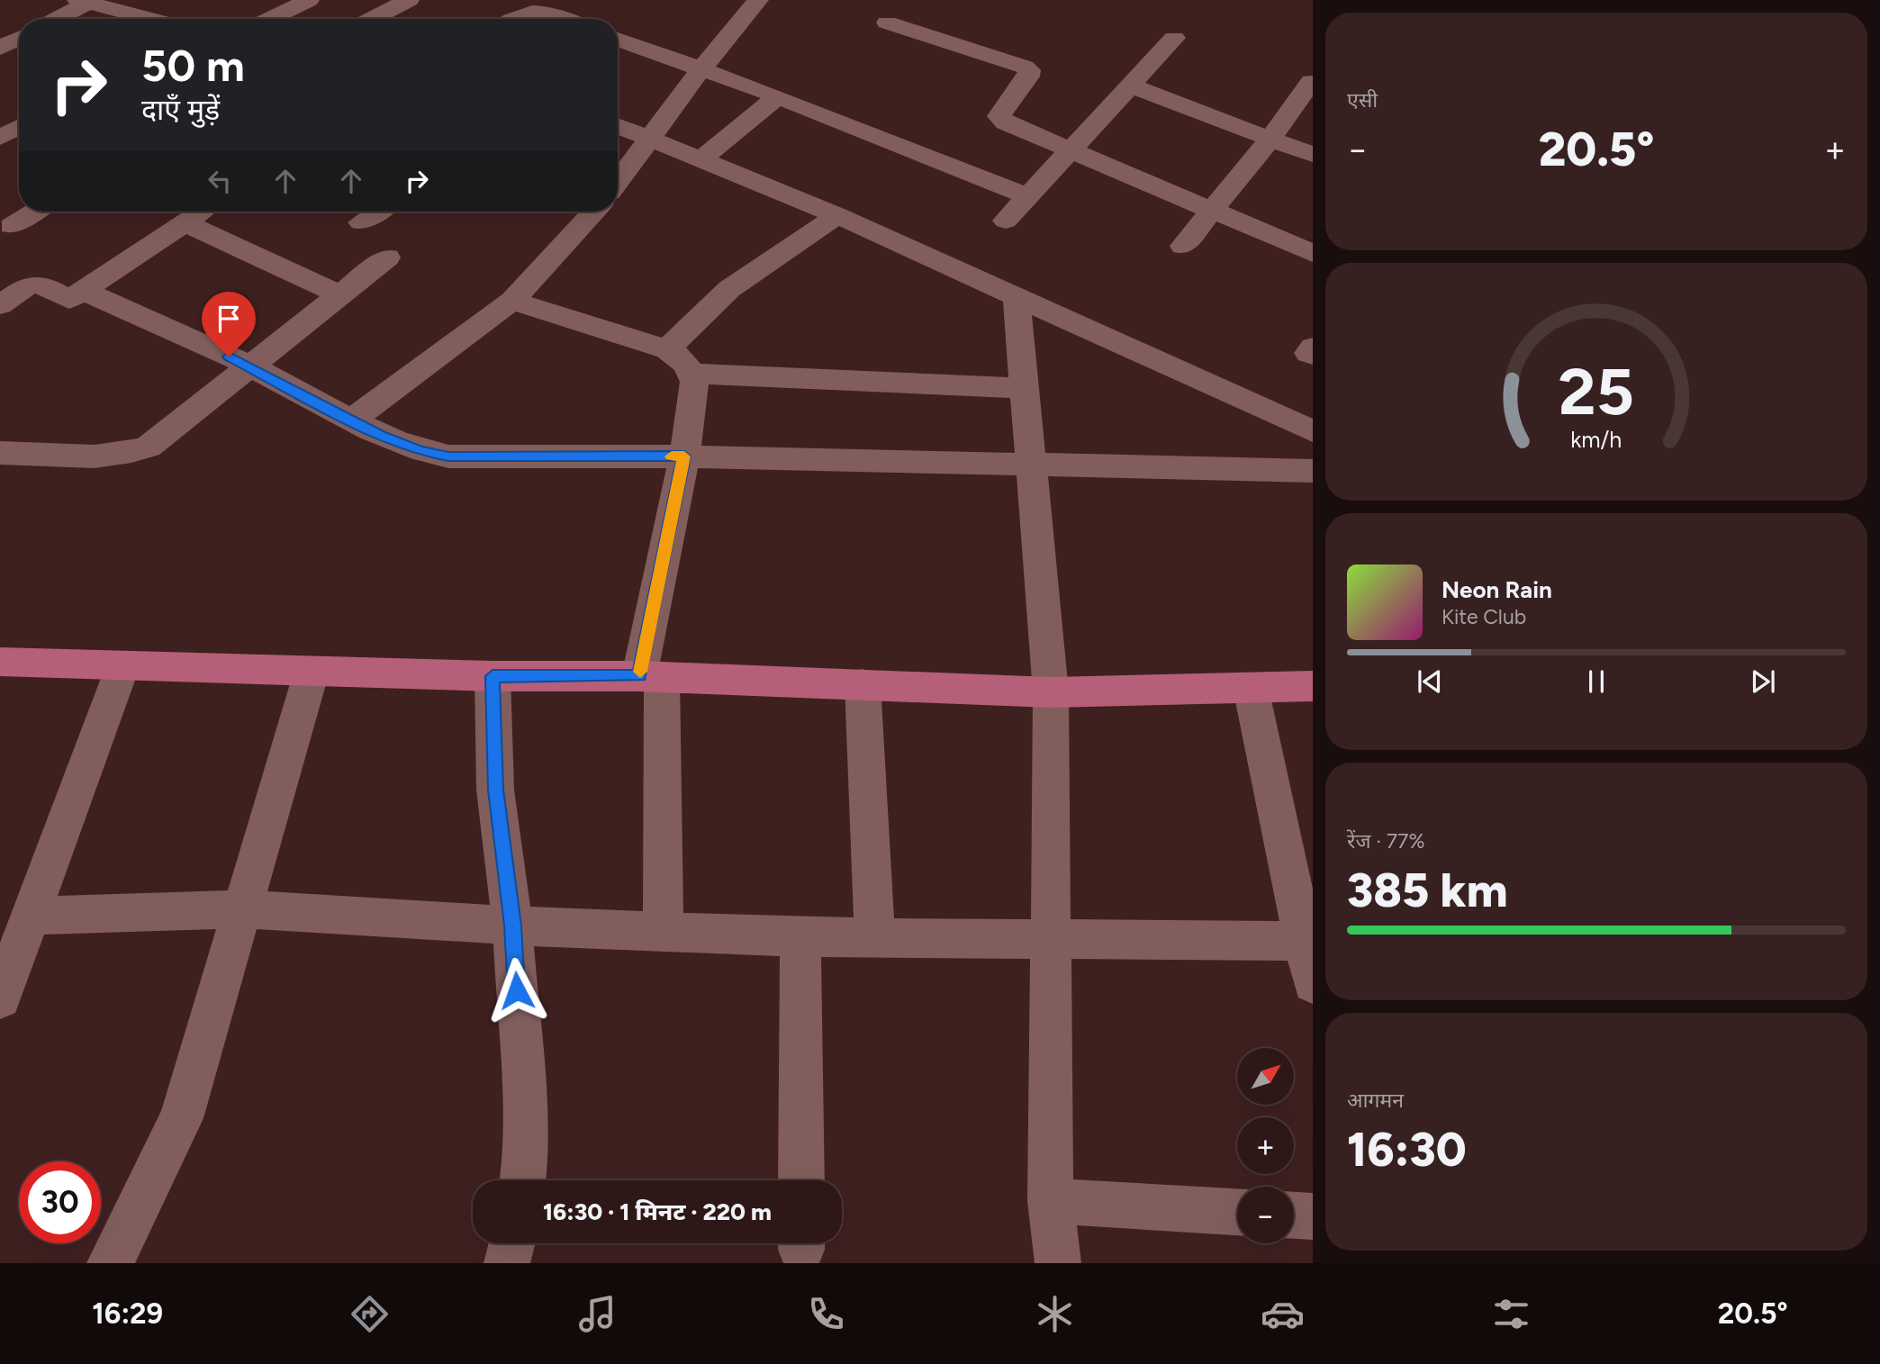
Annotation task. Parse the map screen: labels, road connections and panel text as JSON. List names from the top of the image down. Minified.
{"north":"top right","page":{"tile":["एसी",["रेंज · 77%","385 km"],["आगमन","16:30"]],"turn":["50 m","दाएँ मुड़ें"],"heat":["−","20.5°","+"],"song":["Neon Rain","Kite Club"],"map_buttons":["+","−"],"limit":"30","trip":"16:30 · 1 मिनट · 220 m","tabs":["16:29","20.5°"],"gauge":["25","km/h"]}}
